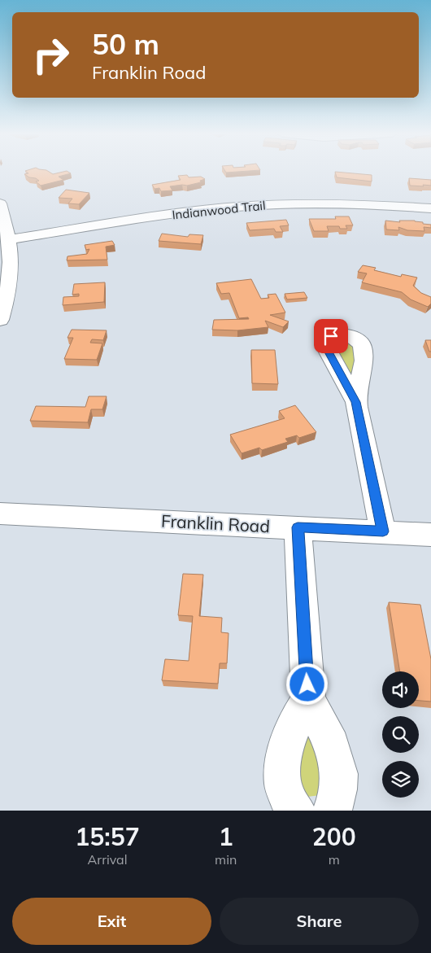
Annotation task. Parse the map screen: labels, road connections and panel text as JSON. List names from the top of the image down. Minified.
{"streets":{"street":["Indianwood Trail","Franklin Road"]},"page":{"turn":["50 m","Franklin Road"],"eta":["15:57","Arrival","1","min","200","m"],"buttons":["Exit","Share"]}}
